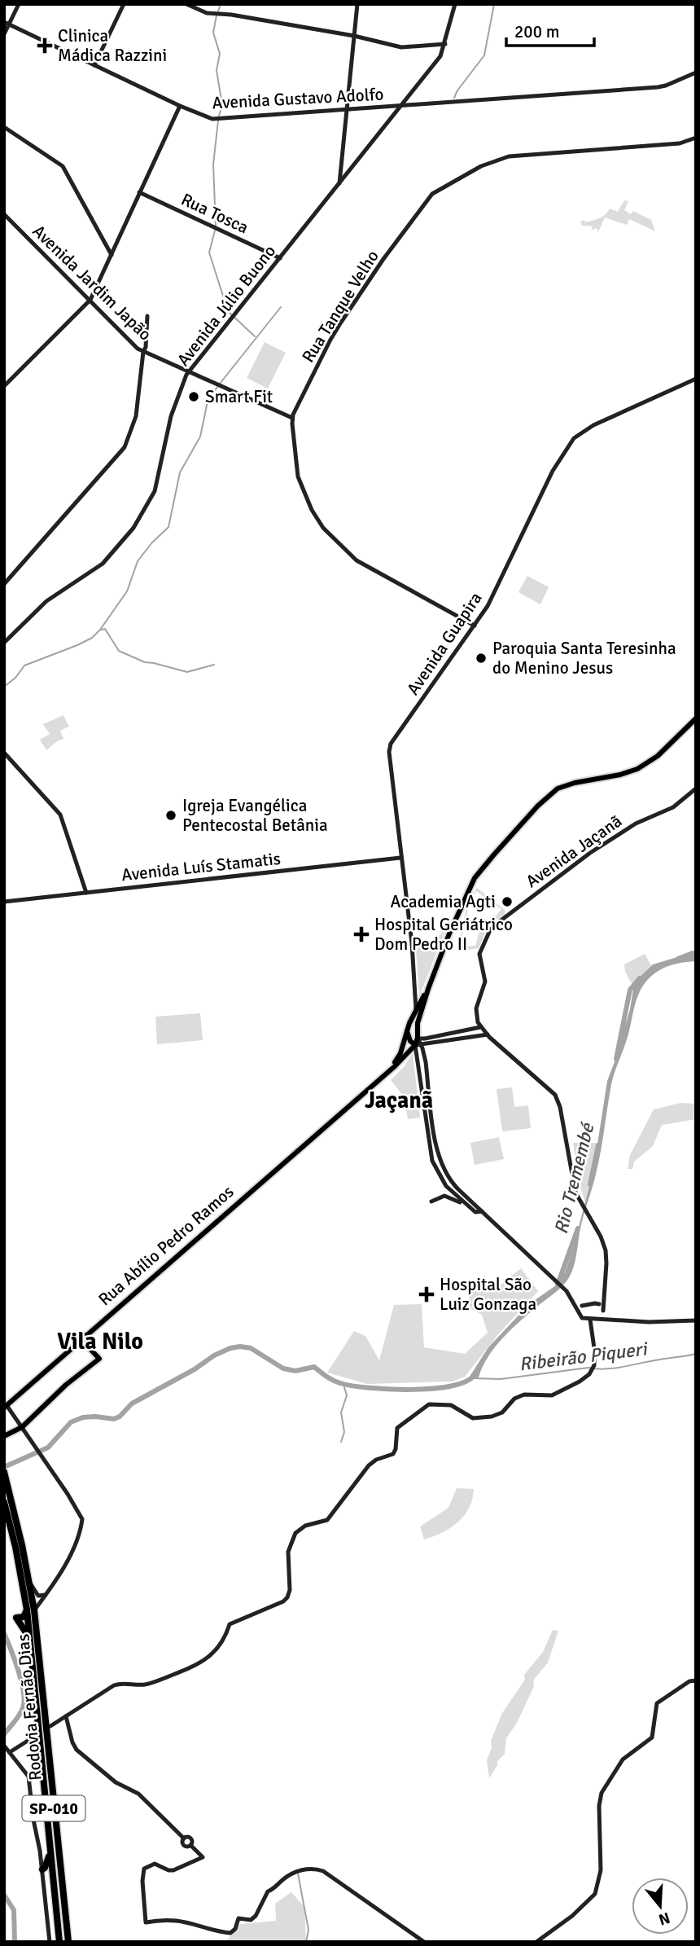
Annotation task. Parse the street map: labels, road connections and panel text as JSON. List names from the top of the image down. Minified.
{"streets":{"highway":["Rodovia Fernão Dias","SP-010"],"main road":["Rua Abílio Pedro Ramos"],"street":["Avenida Gustavo Adolfo","Rua Tosca","Avenida Jardim Japão","Avenida Júlio Buono","Rua Tanque Velho","Avenida Guapira","Avenida Jaçanã","Avenida Luís Stamatis"]},"crossings":[["Avenida Gustavo Adolfo","Avenida Júlio Buono"],["Rua Tosca","Avenida Júlio Buono"],["Avenida Jardim Japão","Avenida Júlio Buono"],["Avenida Jardim Japão","Rua Tanque Velho"],["Avenida Guapira","Avenida Luís Stamatis"]],"districts":["Jaçanã","Vila Nilo"],"water":["Rio Tremembé","Ribeirão Piqueri"],"places":{"health":["Clinica Mádica Razzini","Hospital Geriátrico Dom Pedro II","Hospital São Luiz Gonzaga"],"other":["Smart Fit","Paroquia Santa Teresinha do Menino Jesus","Igreja Evangélica Pentecostal Betânia","Academia Agti"]},"scale_bar":"200 m","north":"bottom"}
